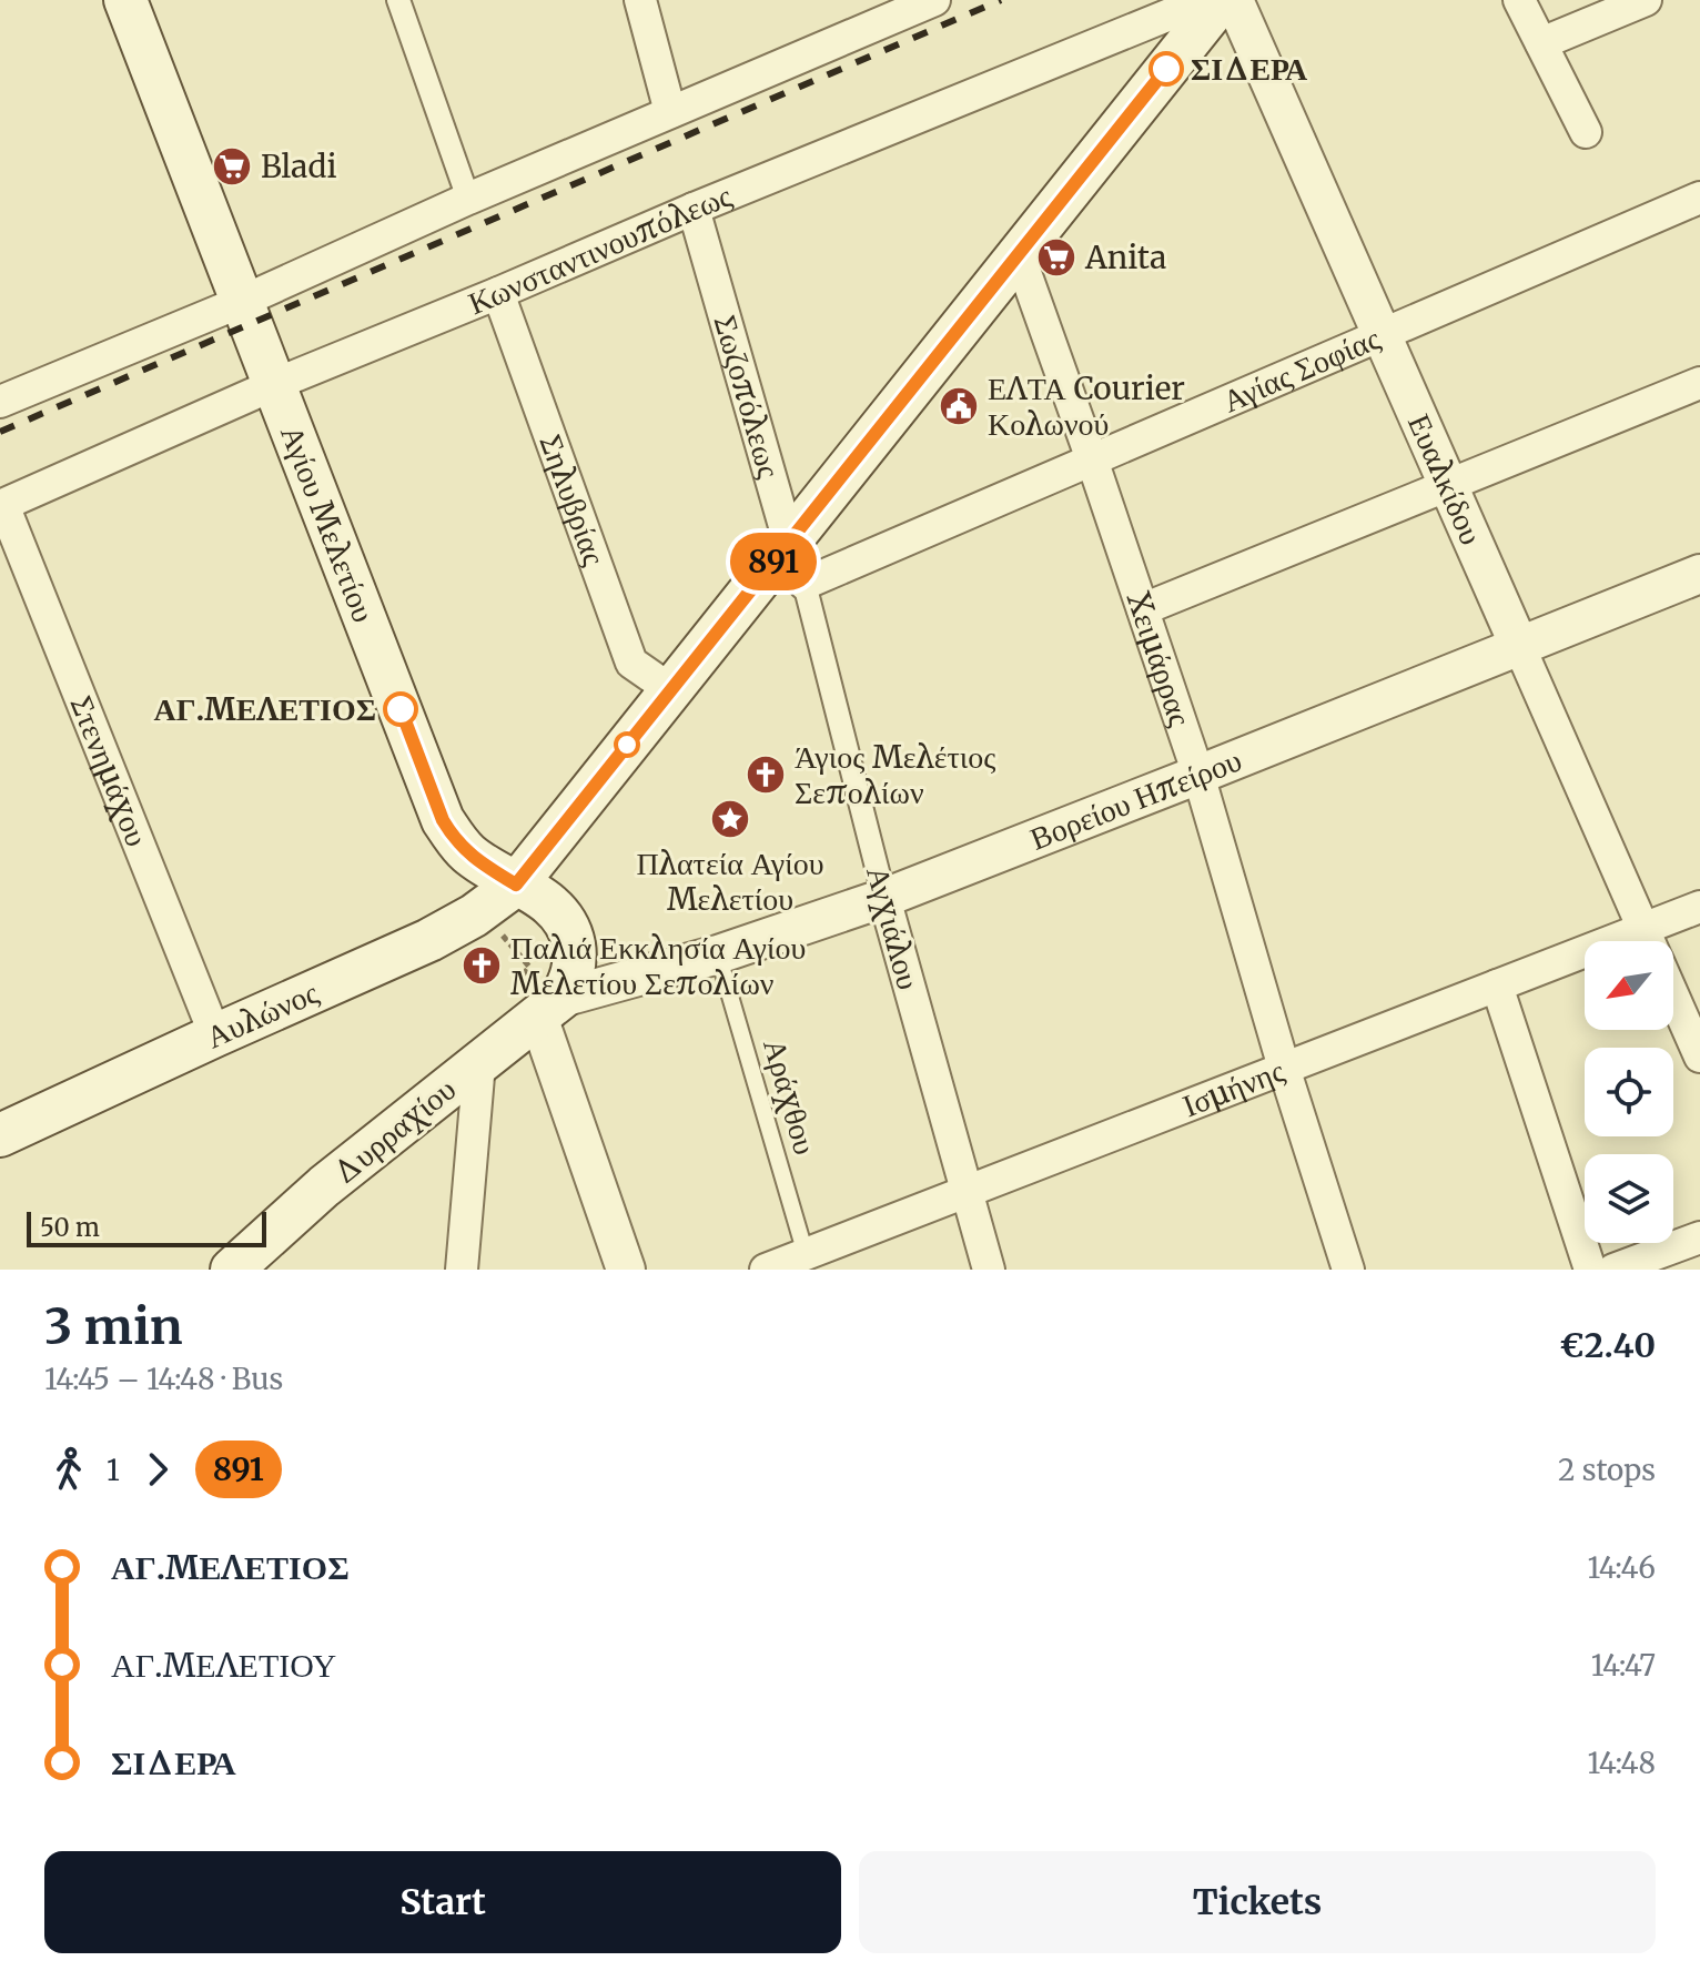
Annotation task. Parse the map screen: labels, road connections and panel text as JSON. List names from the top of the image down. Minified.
{"streets":{"main road":["Αγίου Μελετίου","Αυλώνος","Δυρραχίου"],"street":["Κωνσταντινουπόλεως","Αγίας Σοφίας","Σωζοπόλεως","Ευαλκίδου","Σηλυβρίας","Χειμάρρας","Στενημάχου","Βορείου Ηπείρου","Αγχιάλου","Ισμήνης"],"lane":["Αράχθου"]},"crossings":[["Κωνσταντινουπόλεως","Σωζοπόλεως"],["Κωνσταντινουπόλεως","Σηλυβρίας"],["Κωνσταντινουπόλεως","Αγίου Μελετίου"],["Κωνσταντινουπόλεως","Στενημάχου"],["Αγίας Σοφίας","Σωζοπόλεως"],["Αγίας Σοφίας","Ευαλκίδου"],["Αγίας Σοφίας","Χειμάρρας"],["Αγίας Σοφίας","Αγχιάλου"],["Σωζοπόλεως","Αγχιάλου"],["Σωζοπόλεως","Αυλώνος"],["Ευαλκίδου","Βορείου Ηπείρου"],["Σηλυβρίας","Αυλώνος"],["Αγίου Μελετίου","Βορείου Ηπείρου"],["Αγίου Μελετίου","Αυλώνος"],["Αγίου Μελετίου","Δυρραχίου"],["Χειμάρρας","Βορείου Ηπείρου"],["Χειμάρρας","Αυλώνος"],["Χειμάρρας","Ισμήνης"],["Στενημάχου","Αυλώνος"],["Βορείου Ηπείρου","Αγχιάλου"],["Βορείου Ηπείρου","Αράχθου"],["Βορείου Ηπείρου","Δυρραχίου"],["Αγχιάλου","Ισμήνης"],["Ισμήνης","Αράχθου"]],"places":{"other":["ΣΙΔΕΡΑ","ΑΓ.ΜΕΛΕΤΙΟΣ"],"supermarket":["Bladi","Anita"],"public building":["ΕΛΤΑ Courier Κολωνού"],"church":["Άγιος Μελέτιος Σεπολίων","Παλιά Εκκλησία Αγίου Μελετίου Σεπολίων"],"place":["Πλατεία Αγίου Μελετίου"]},"lines":["bus line 891"],"scale_bar":"50 m","north":"bottom left","page":{"on_map":"891","scale":"50 m","heading":["3 min","14:45 – 14:48 · Bus","€2.40"],"legs":["1","891","2 stops"],"list":[{"name":"ΑΓ.ΜΕΛΕΤΙΟΣ","value":"14:46"},{"name":"ΑΓ.ΜΕΛΕΤΙΟΥ","value":"14:47"},{"name":"ΣΙΔΕΡΑ","value":"14:48"}],"buttons":["Start","Tickets"]}}
